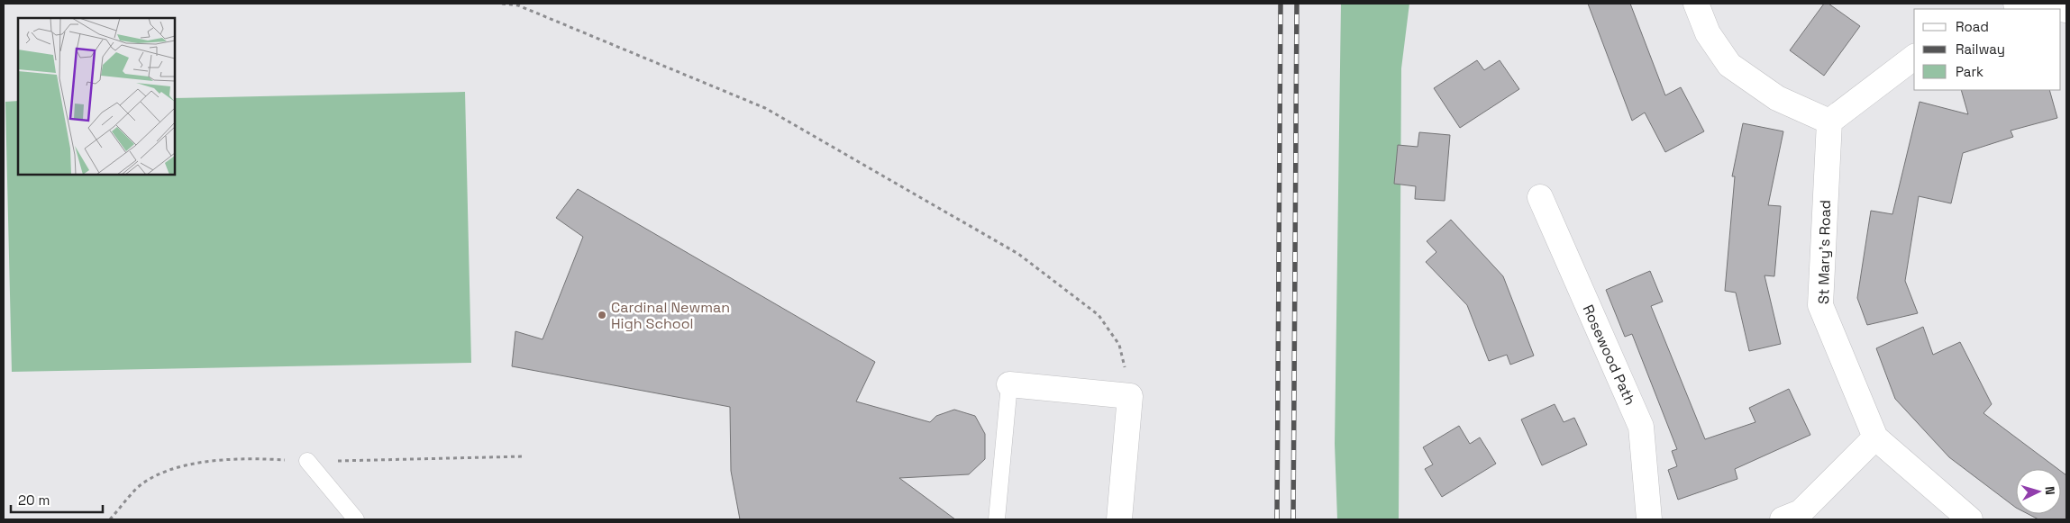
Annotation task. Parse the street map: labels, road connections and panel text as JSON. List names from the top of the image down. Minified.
{"streets":{"street":["St Mary's Road","Rosewood Path"]},"places":["Cardinal Newman High School"],"legend":["Road","Railway","Park"],"scale_bar":"20 m","north":"right"}
